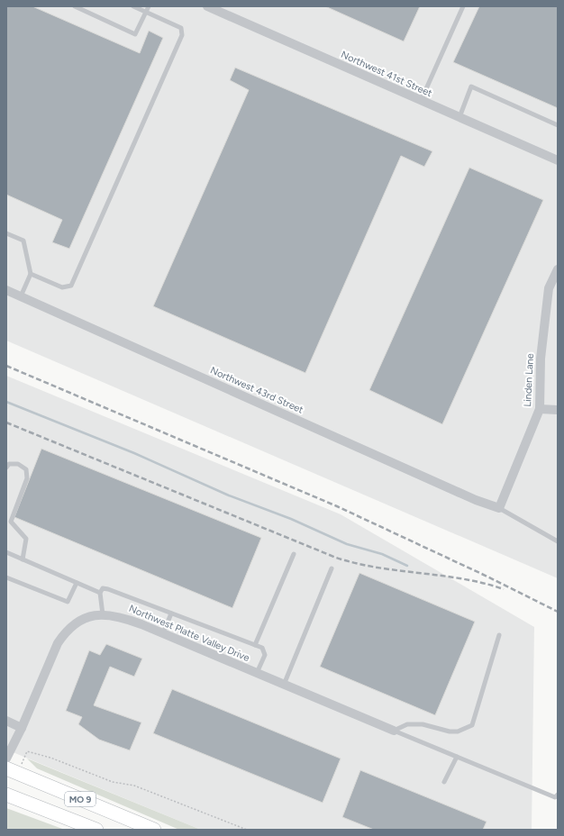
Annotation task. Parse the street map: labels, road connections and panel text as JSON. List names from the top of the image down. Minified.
{"streets":{"main road":["MO 9"],"street":["Northwest 41st Street","Linden Lane","Northwest 43rd Street","Northwest Platte Valley Drive"]},"crossings":[["Linden Lane","Northwest 43rd Street"]]}
